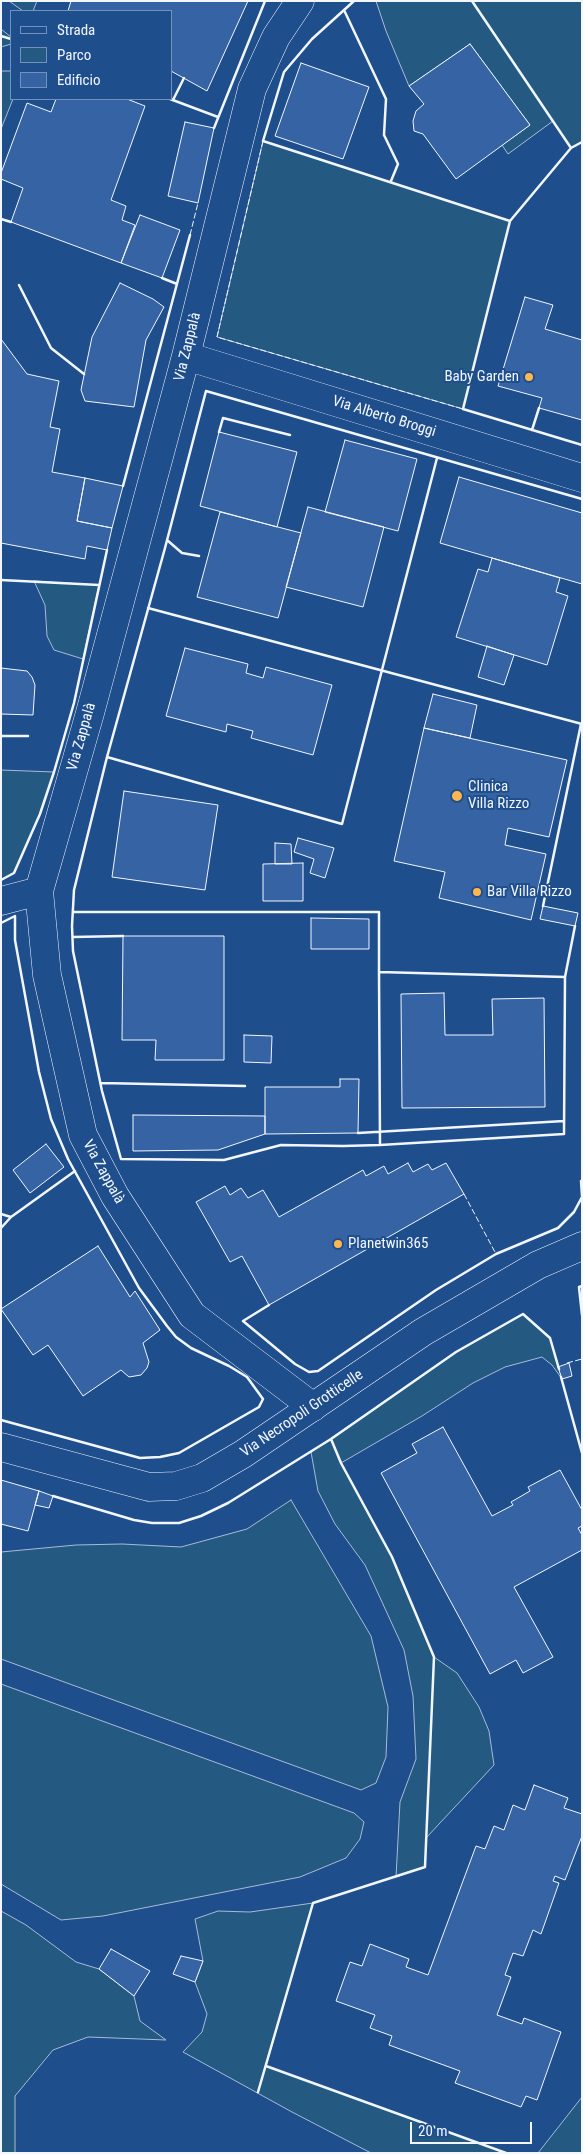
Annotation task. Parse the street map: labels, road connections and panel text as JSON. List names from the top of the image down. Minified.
{"streets":{"street":["Via Zappalà","Via Alberto Broggi","Via Necropoli Grotticelle"]},"crossings":[["Via Zappalà","Via Alberto Broggi"],["Via Zappalà","Via Necropoli Grotticelle"]],"places":["Baby Garden","Clinica Villa Rizzo","Bar Villa Rizzo","Planetwin365"],"legend":["Strada","Parco","Edificio"],"scale_bar":"20 m"}
